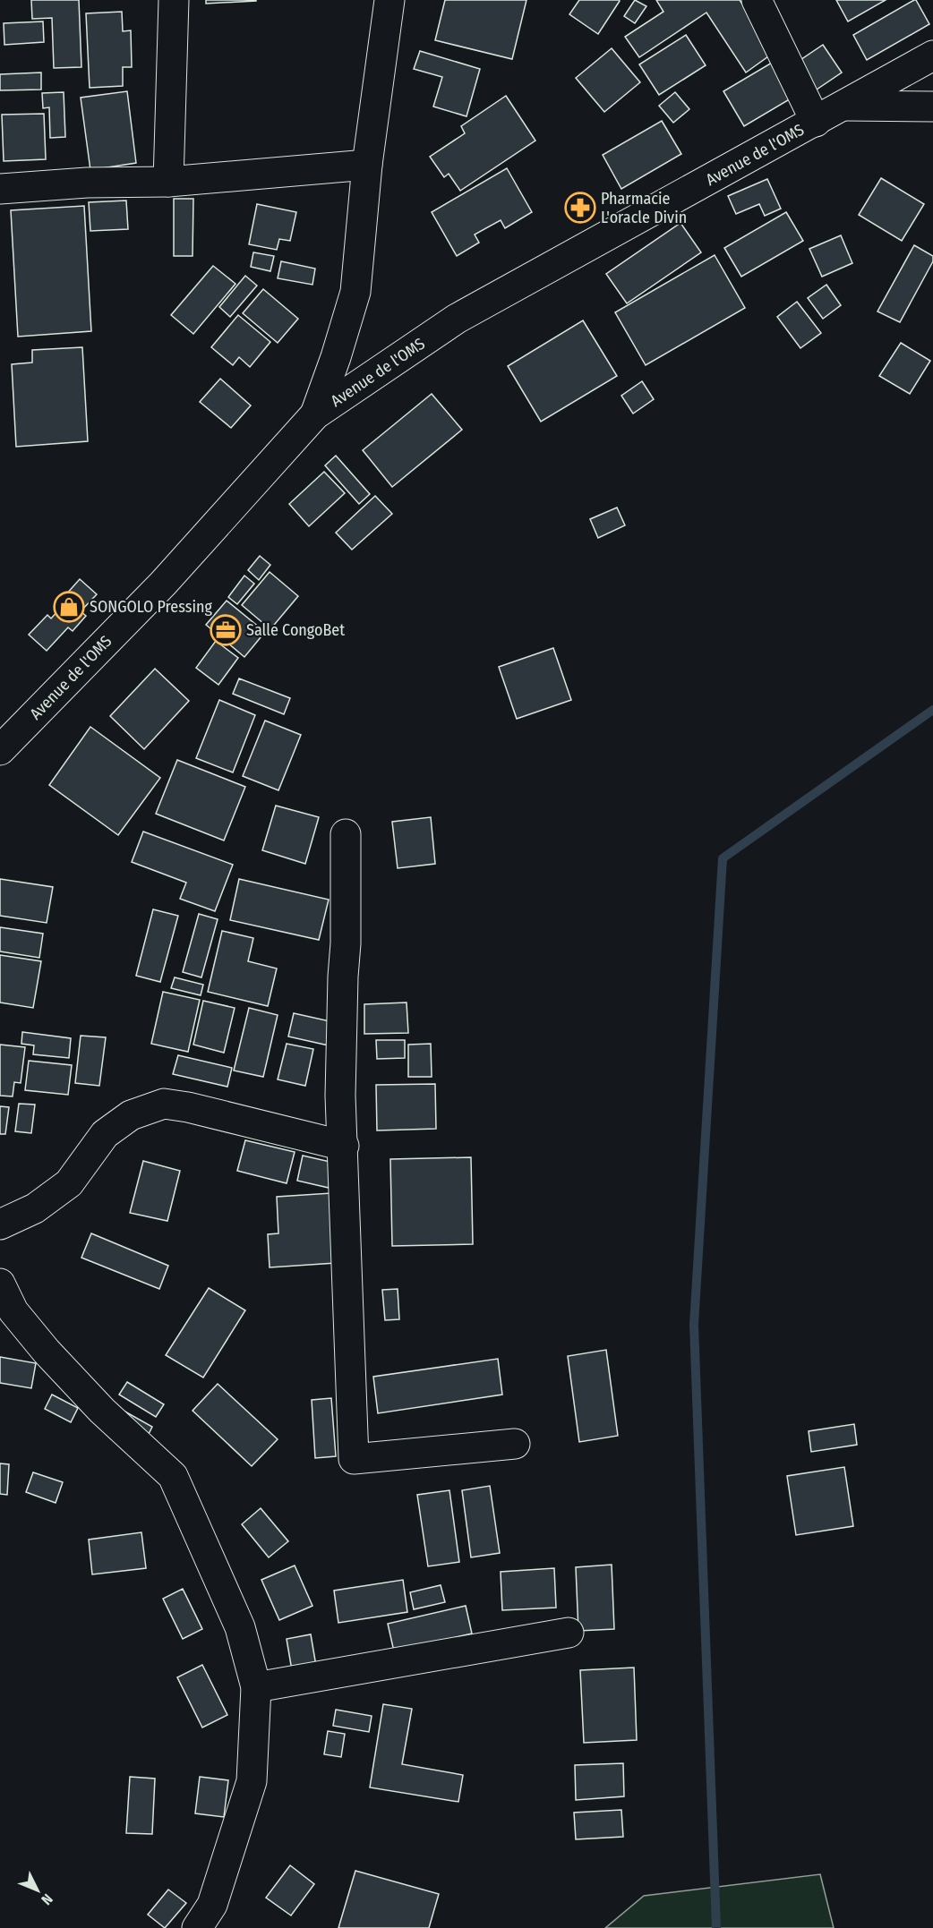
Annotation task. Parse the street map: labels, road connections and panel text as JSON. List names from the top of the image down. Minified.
{"streets":{"street":["Avenue de l'OMS"]},"places":{"pharmacy":["Pharmacie L'oracle Divin"],"shop":["SONGOLO Pressing"],"office":["Salle CongoBet"]},"north":"bottom right"}
